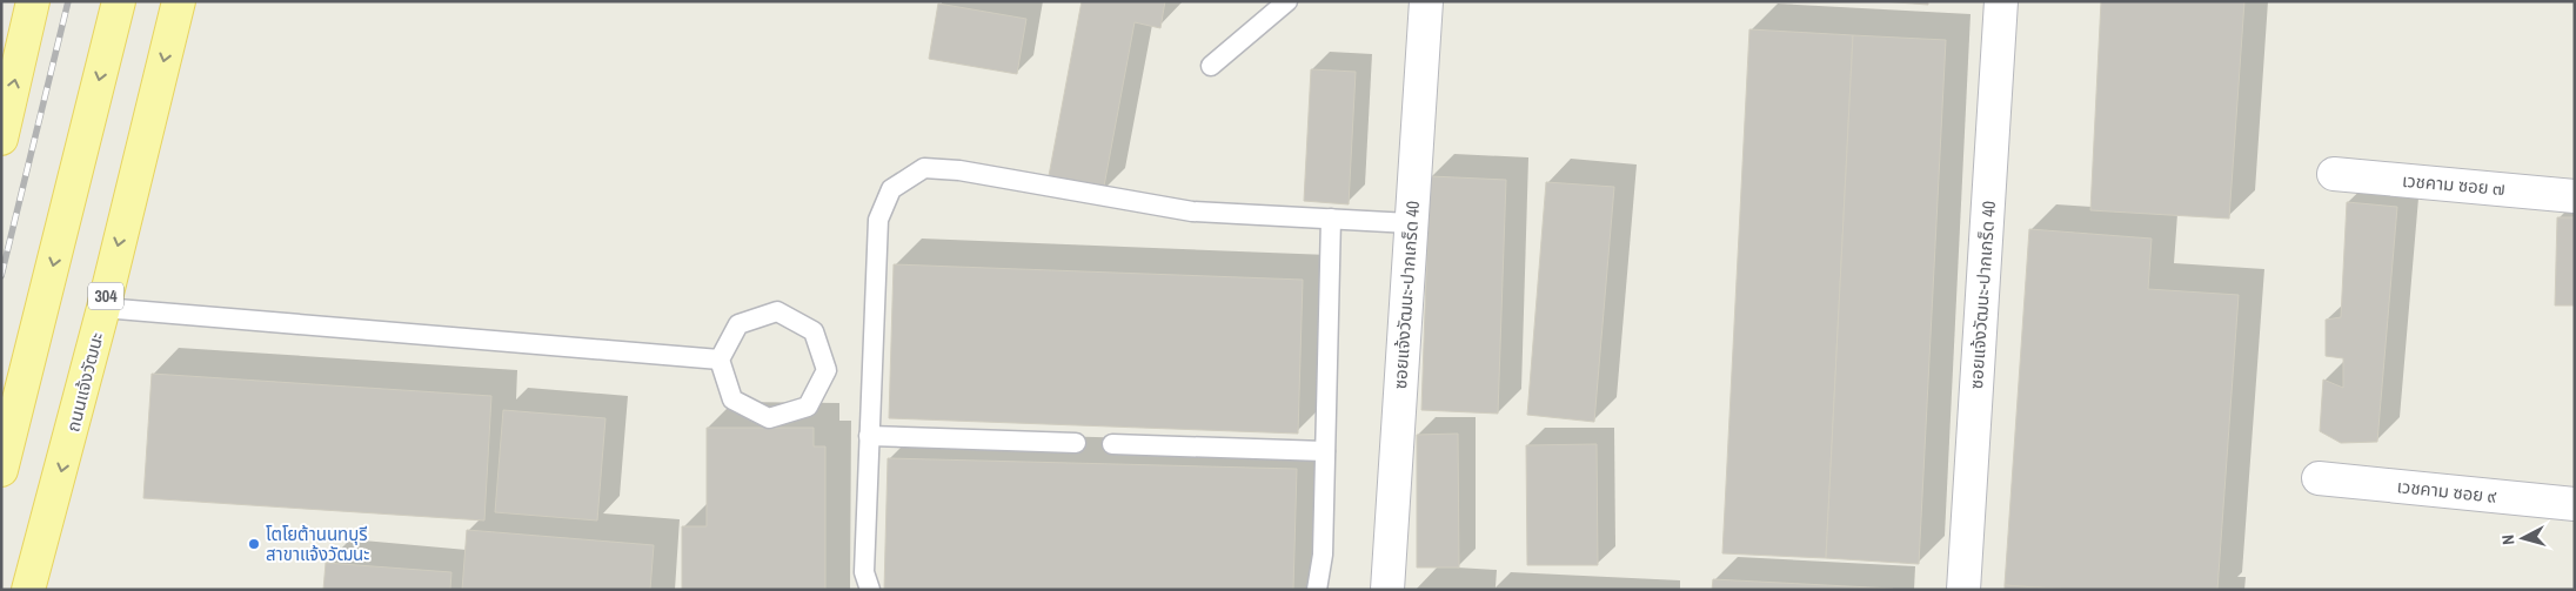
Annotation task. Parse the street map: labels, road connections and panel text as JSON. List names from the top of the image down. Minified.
{"streets":{"main road":["304","ถนนแจ้งวัฒนะ"],"street":["เวชคาม ซอย ๗","ซอยแจ้งวัฒนะ-ปากเกร็ด 40","เวชคาม ซอย ๙"]},"places":["โตโยต้านนทบุรี สาขาแจ้งวัฒนะ"],"north":"left"}
